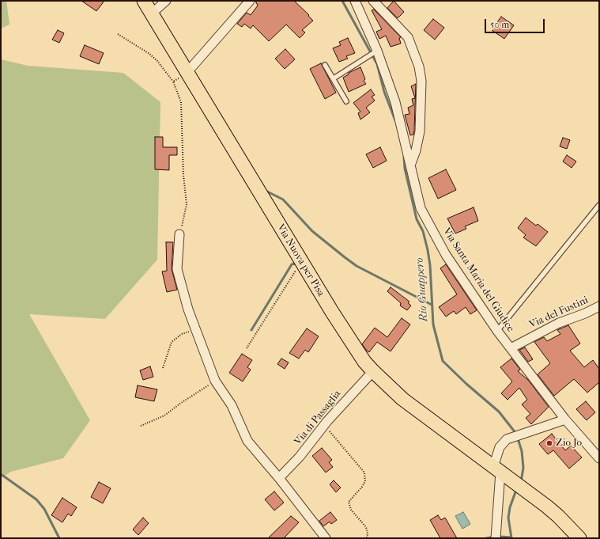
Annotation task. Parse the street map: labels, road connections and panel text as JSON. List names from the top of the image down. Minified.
{"streets":{"main road":["Via Nuova per Pisa"],"street":["Via Santa Maria del Giudice","Via del Fustini","Via di Passaglia"]},"crossings":[["Via Nuova per Pisa","Via di Passaglia"],["Via Santa Maria del Giudice","Via del Fustini"]],"water":["Rio Guappero"],"places":["Zio Jo"],"scale_bar":"50 m"}
